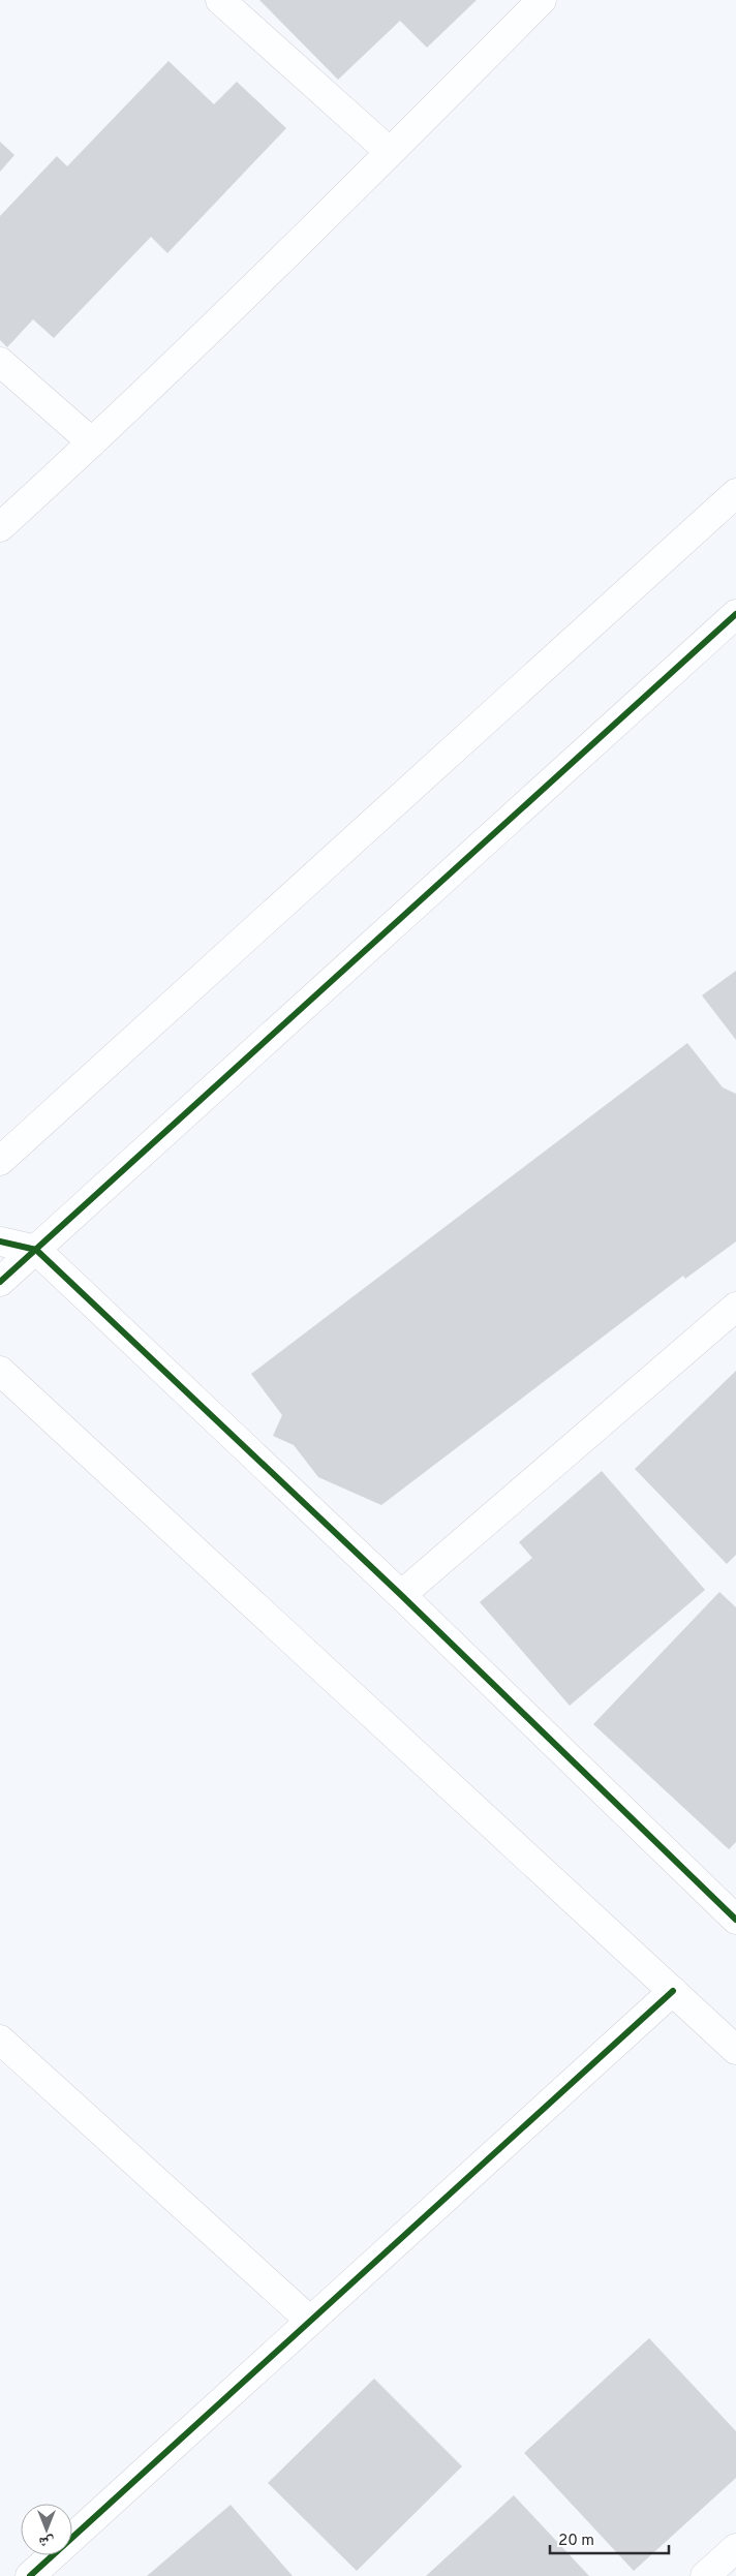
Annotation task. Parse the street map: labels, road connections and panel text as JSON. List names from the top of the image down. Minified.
{"scale_bar":"20 m","north":"bottom"}
